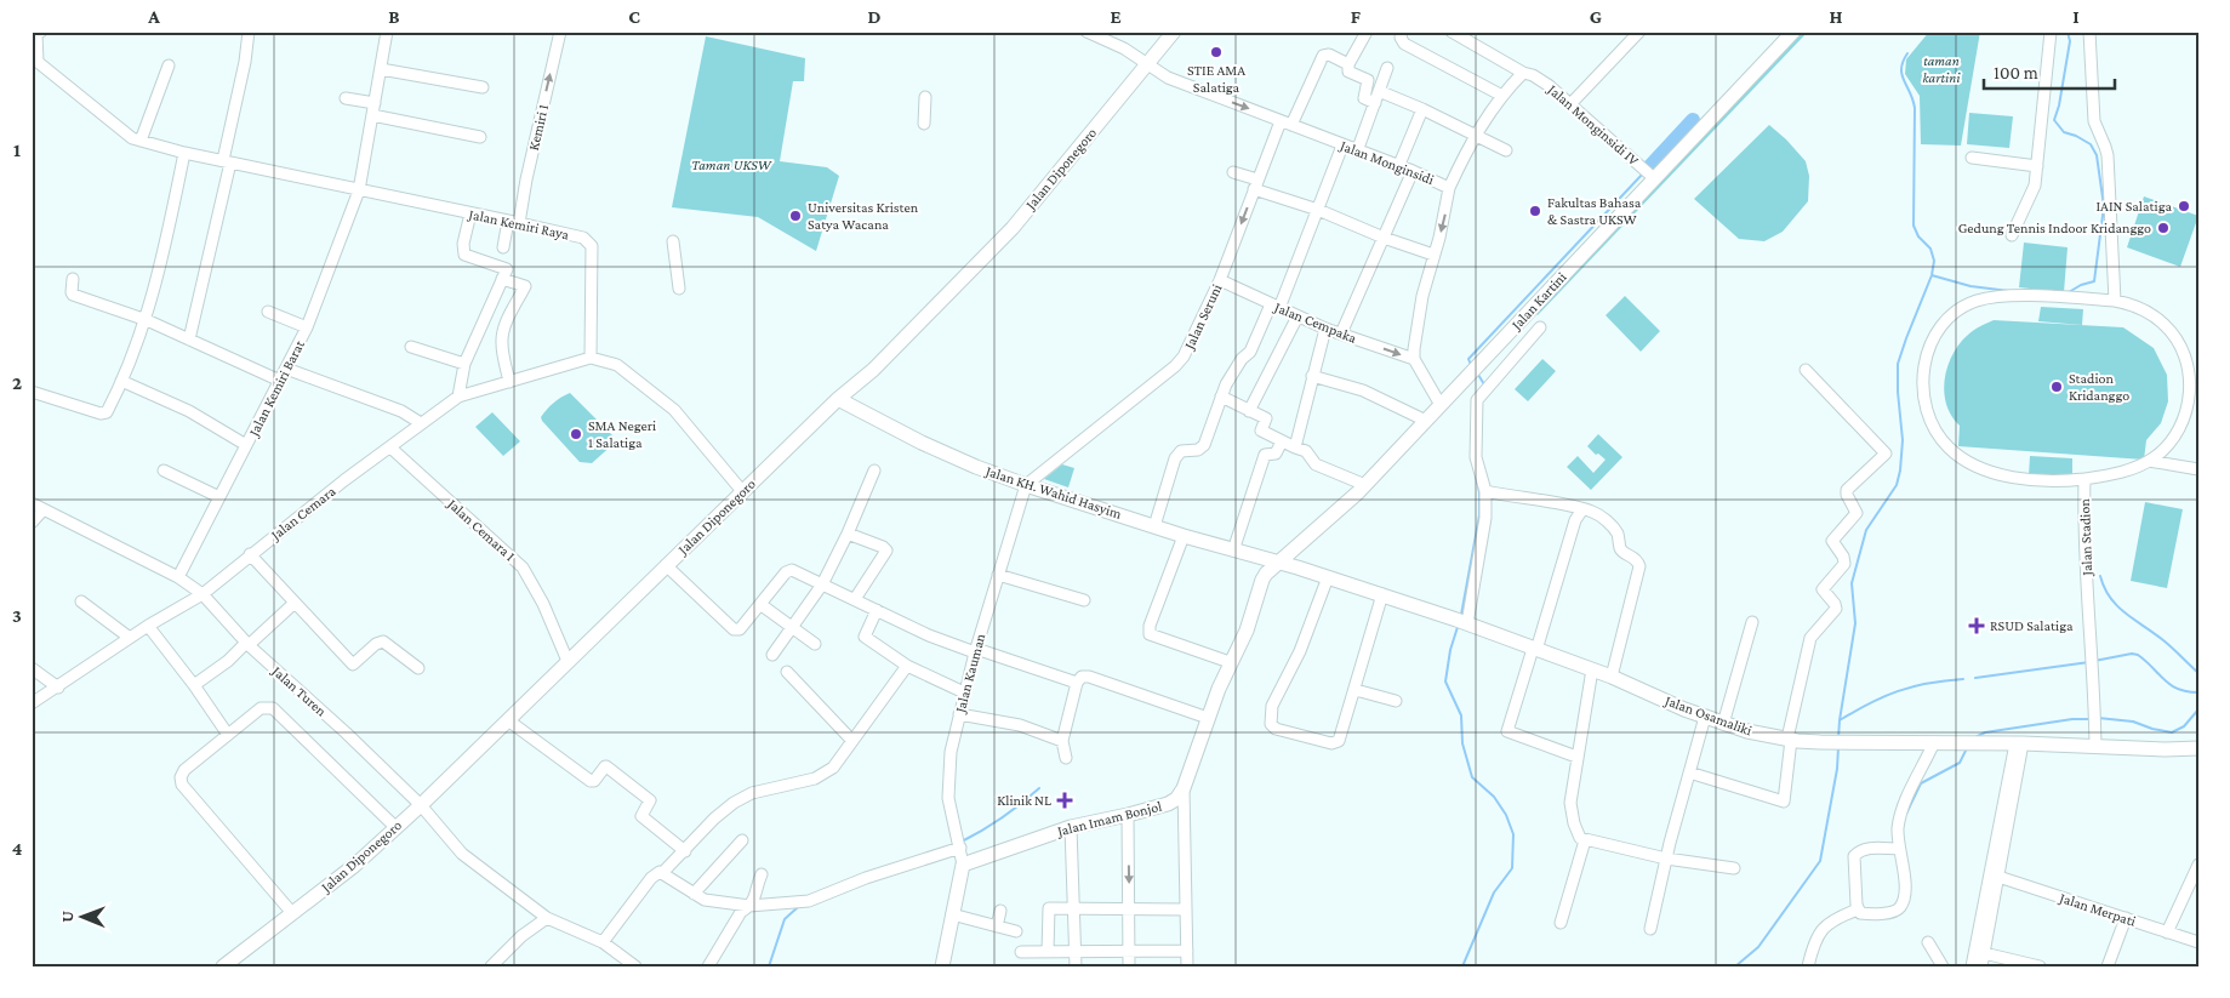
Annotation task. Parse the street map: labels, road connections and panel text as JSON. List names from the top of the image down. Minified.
{"streets":{"main road":["Jalan Diponegoro","Jalan Kartini","Jalan KH. Wahid Hasyim","Jalan Osamaliki","Jalan Imam Bonjol"],"street":["Jalan Monginsidi IV","Kemiri 1","Jalan Monginsidi","Jalan Kemiri Raya","Jalan Seruni","Jalan Cempaka","Jalan Kemiri Barat","Jalan Cemara","Jalan Cemara I","Jalan Stadion","Jalan Kauman","Jalan Turen","Jalan Merpati"]},"crossings":[["Jalan Monginsidi IV","Jalan Kartini"],["Kemiri 1","Jalan Kemiri Raya"],["Jalan Monginsidi","Jalan Diponegoro"],["Jalan Monginsidi","Jalan Seruni"],["Jalan Monginsidi","Jalan Cempaka"],["Jalan Diponegoro","Jalan KH. Wahid Hasyim"],["Jalan Diponegoro","Jalan Cemara I"],["Jalan Diponegoro","Jalan Turen"],["Jalan Kemiri Raya","Jalan Kemiri Barat"],["Jalan Kemiri Raya","Jalan Cemara"],["Jalan Kartini","Jalan KH. Wahid Hasyim"],["Jalan Kartini","Jalan Osamaliki"],["Jalan Seruni","Jalan Cempaka"],["Jalan Seruni","Jalan KH. Wahid Hasyim"],["Jalan Seruni","Jalan Kauman"],["Jalan Kemiri Barat","Jalan Turen"],["Jalan KH. Wahid Hasyim","Jalan Kauman"],["Jalan KH. Wahid Hasyim","Jalan Osamaliki"],["Jalan Cemara","Jalan Cemara I"],["Jalan Cemara","Jalan Turen"],["Jalan Stadion","Jalan Osamaliki"],["Jalan Kauman","Jalan Imam Bonjol"]],"one_way":["Kemiri 1"],"parks":["taman kartini","Taman UKSW"],"places":{"other":["STIE AMA Salatiga","IAIN Salatiga","Fakultas Bahasa & Sastra UKSW","Universitas Kristen Satya Wacana","Gedung Tennis Indoor Kridanggo","Stadion Kridanggo","SMA Negeri 1 Salatiga"],"health":["RSUD Salatiga","Klinik NL"]},"scale_bar":"100 m","north":"left","grid":{"columns":["A","B","C","D","E","F","G","H","I"],"rows":["1","2","3","4"]}}
